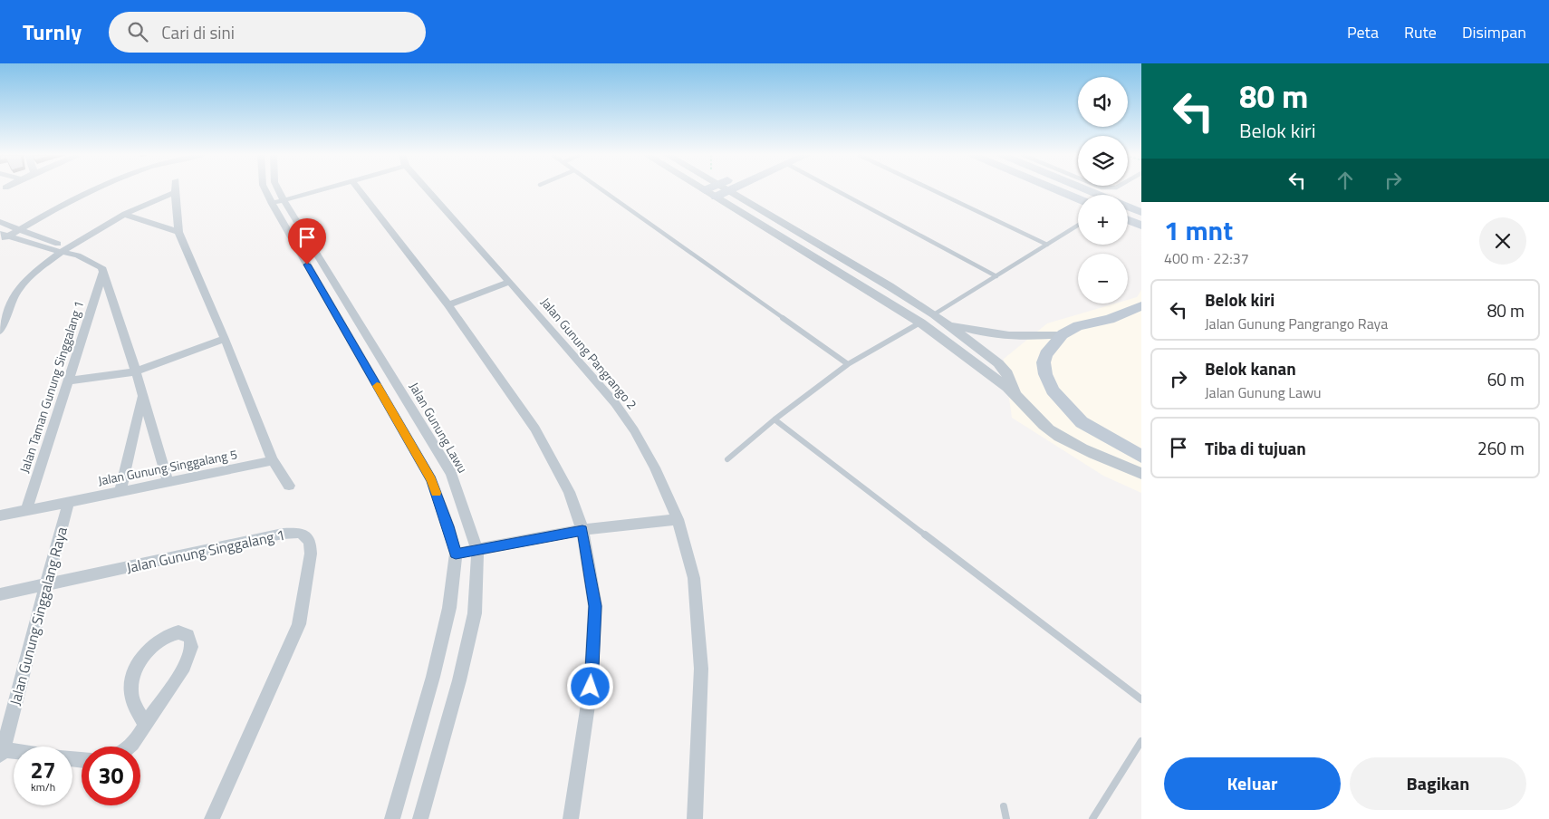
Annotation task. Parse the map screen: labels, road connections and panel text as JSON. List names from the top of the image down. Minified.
{"streets":{"street":["Jalan Gunung Pangrango 2","Jalan Taman Gunung Singgalang 1","Jalan Gunung Lawu","Jalan Gunung Singgalang 5","Jalan Gunung Singgalang 1","Jalan Gunung Singgalang Raya"]},"crossings":[["Jalan Taman Gunung Singgalang 1","Jalan Gunung Singgalang 5"],["Jalan Gunung Singgalang 5","Jalan Gunung Singgalang Raya"],["Jalan Gunung Singgalang 1","Jalan Gunung Singgalang Raya"]],"page":{"header":"Turnly","search":"Cari di sini","nav":["Peta","Rute","Disimpan"],"turn":["80 m","Belok kiri"],"map_buttons":["+","−"],"heading":["1 mnt","400 m · 22:37"],"list":[{"name":"Belok kiri","note":"Jalan Gunung Pangrango Raya","value":"80 m"},{"name":"Belok kanan","note":"Jalan Gunung Lawu","value":"60 m"},{"name":"Tiba di tujuan","value":"260 m"}],"speed":"27 km/h","limit":"30","buttons":["Keluar","Bagikan"]}}
